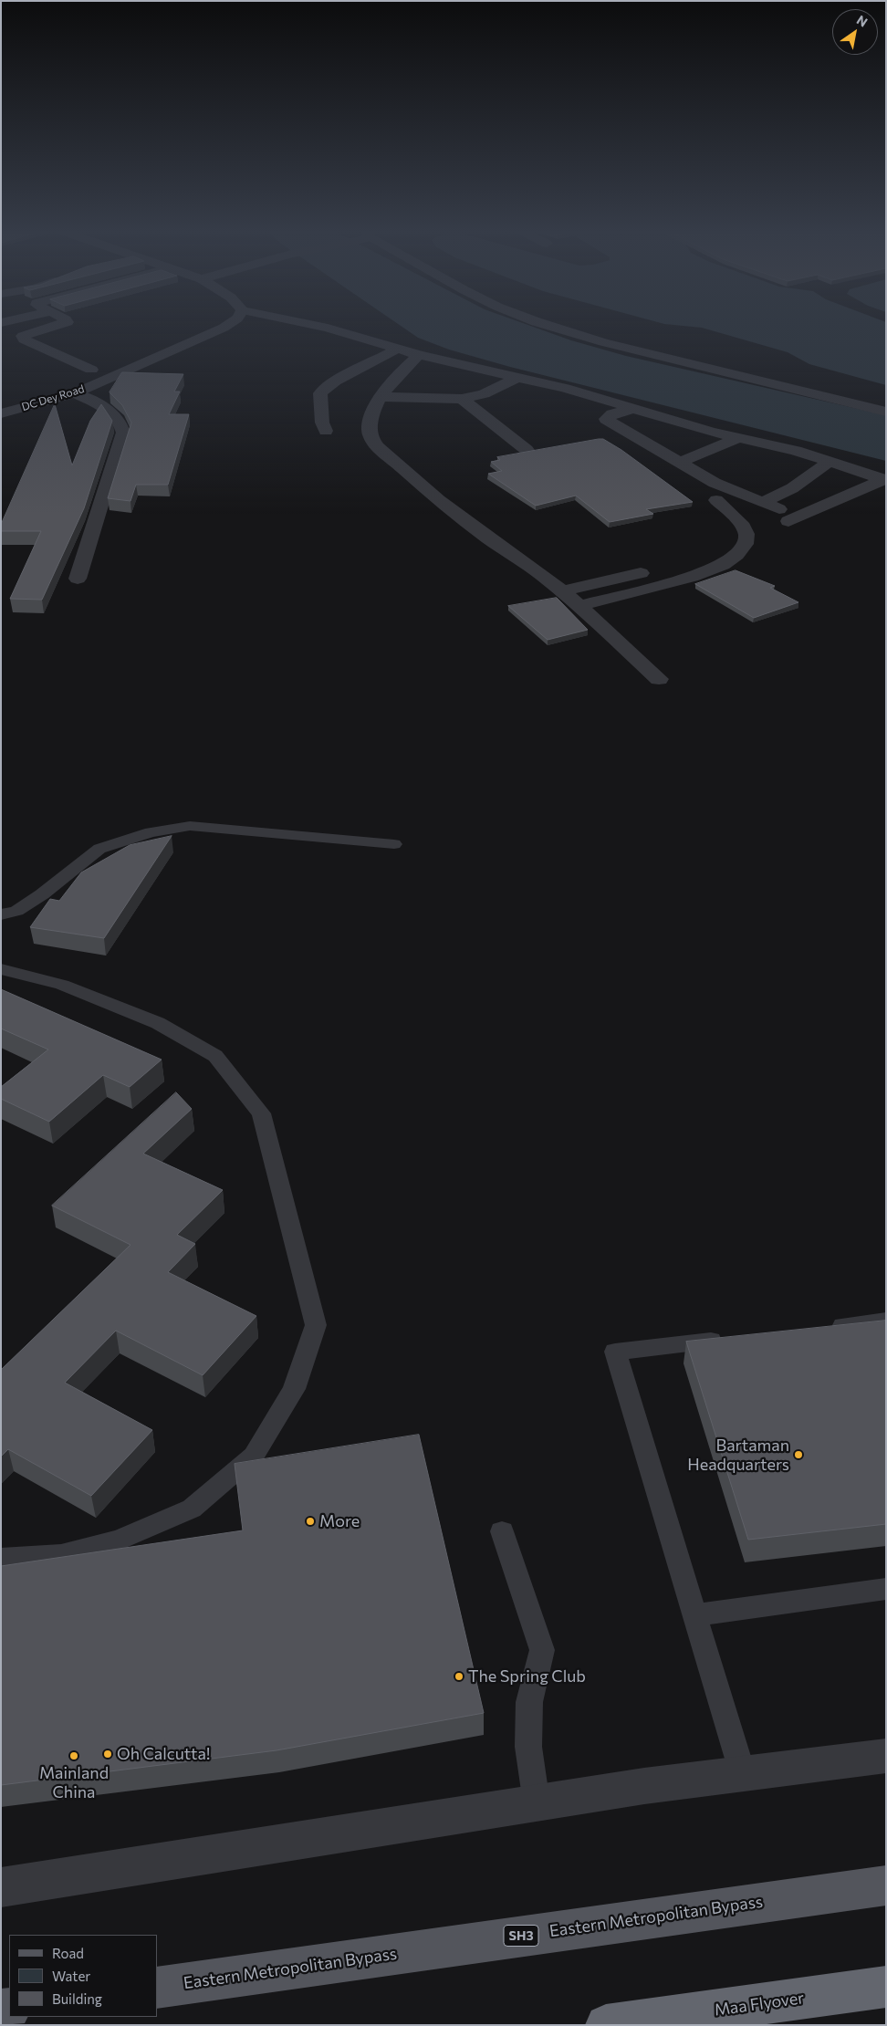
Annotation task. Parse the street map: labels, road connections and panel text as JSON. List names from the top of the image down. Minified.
{"streets":{"highway":["Maa Flyover"],"main road":["Eastern Metropolitan Bypass","SH3"],"street":["DC Dey Road"]},"places":["Bartaman Headquarters","More","The Spring Club","Oh Calcutta!","Mainland China"],"legend":["Road","Water","Building"],"north":"top right"}
